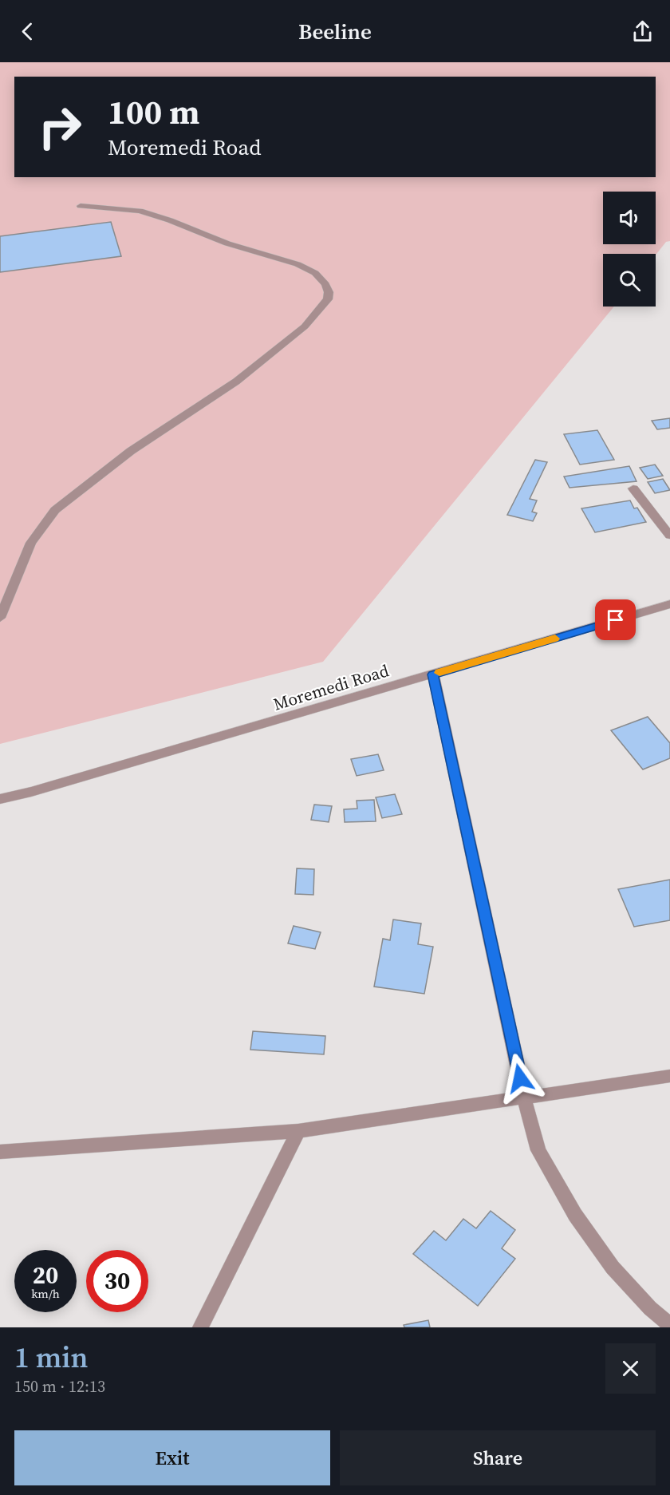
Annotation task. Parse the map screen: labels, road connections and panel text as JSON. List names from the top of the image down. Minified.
{"streets":{"street":["Moremedi Road"]},"page":{"header":"Beeline","turn":["100 m","Moremedi Road"],"speed":"20 km/h","limit":"30","heading":["1 min","150 m · 12:13"],"buttons":["Exit","Share"]}}
